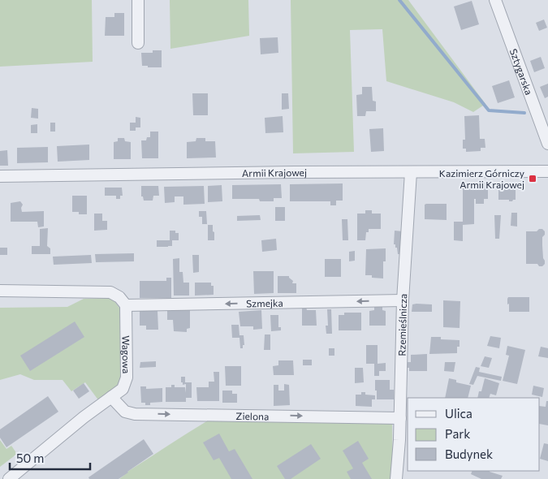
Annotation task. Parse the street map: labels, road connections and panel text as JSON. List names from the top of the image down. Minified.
{"streets":{"street":["Sztygarska","Armii Krajowej","Szmejka","Rzemieślnicza","Wagowa","Zielona"]},"crossings":[["Armii Krajowej","Rzemieślnicza"],["Szmejka","Rzemieślnicza"],["Szmejka","Wagowa"],["Rzemieślnicza","Zielona"],["Wagowa","Zielona"]],"one_way":["Szmejka","Zielona"],"places":{"transit":["Kazimierz Górniczy Armii Krajowej"]},"legend":["Ulica","Park","Budynek"],"scale_bar":"50 m"}
